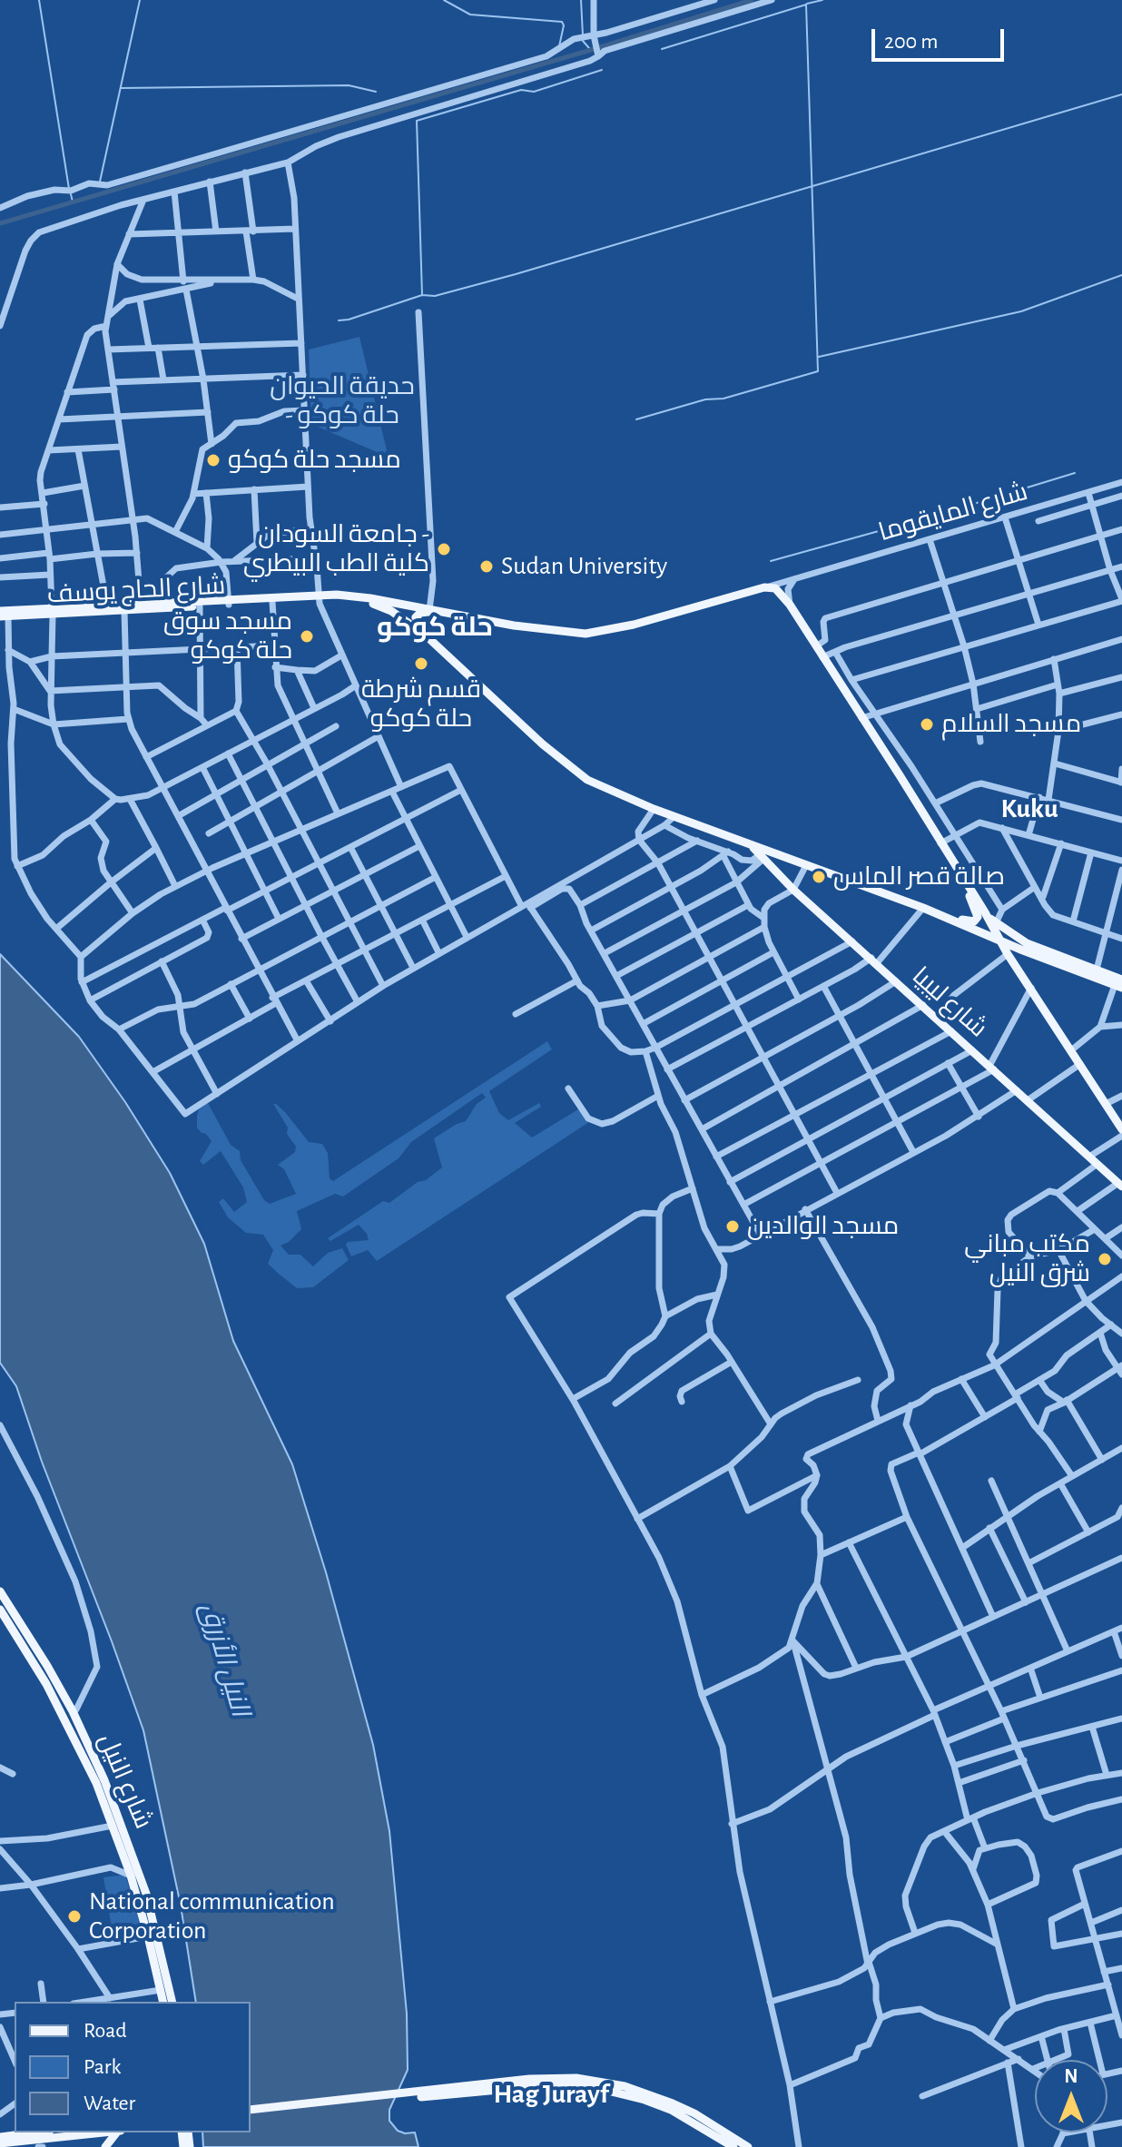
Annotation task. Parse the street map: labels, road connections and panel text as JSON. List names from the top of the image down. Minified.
{"streets":{"main road":["شارع الحاج يوسف","شارع ليبيا","شارع النيل"],"street":["شارع المايقوما"]},"districts":["حلة كوكو","Kuku","Hag Jurayf"],"water":["النيل الأزرق"],"parks":["حديقة الحيوان - حلة كوكو"],"places":["مسجد حلة كوكو","جامعة السودان - كلية الطب البيطري","Sudan University","مسجد سوق حلة كوكو","قسم شرطة حلة كوكو","مسجد السلام","صالة قصر الماس","مسجد الوالدين","مكتب مباني شرق النيل","National communication Corporation"],"legend":["Road","Park","Water"],"scale_bar":"200 m","north":"top"}
